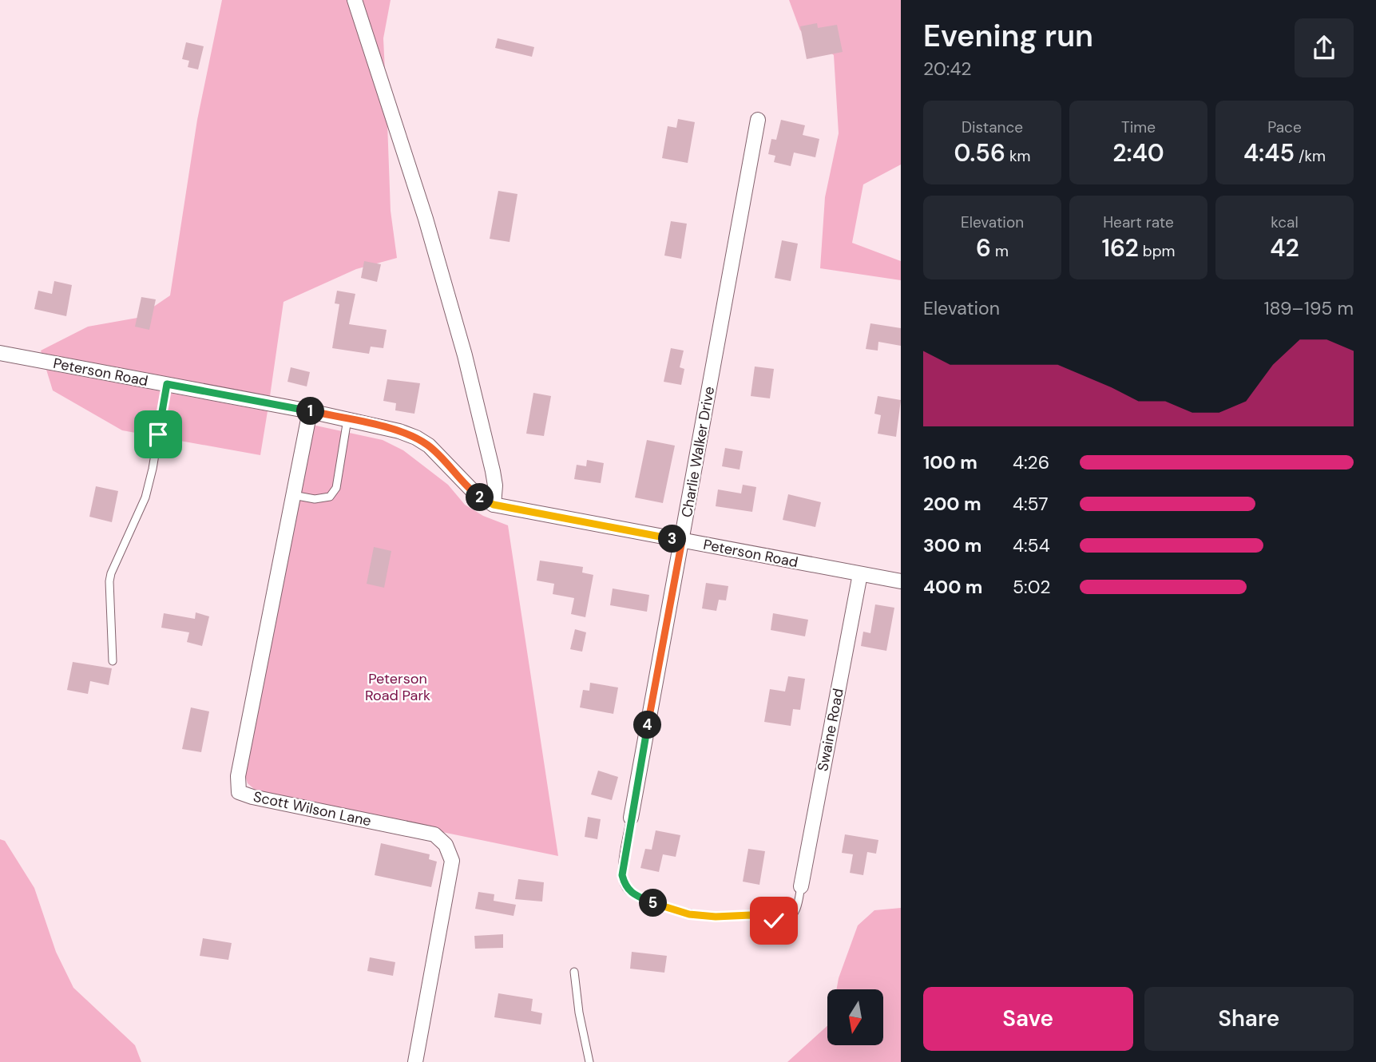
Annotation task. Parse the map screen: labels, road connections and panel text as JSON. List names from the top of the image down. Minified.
{"streets":{"street":["Peterson Road","Charlie Walker Drive","Swaine Road","Scott Wilson Lane"]},"crossings":[["Peterson Road","Charlie Walker Drive"],["Peterson Road","Swaine Road"],["Peterson Road","Scott Wilson Lane"]],"parks":["Peterson Road Park"],"north":"bottom","page":{"heading":["Evening run","20:42"],"stats":[["Distance","0.56 km"],["Time","2:40"],["Pace","4:45 /km"],["Elevation","6 m"],["Heart rate","162 bpm"],["kcal","42"]],"chart":["Elevation","189–195 m"],"pins":["1","2","3","4","5"],"list":[{"name":"100 m","note":"4:26"},{"name":"200 m","note":"4:57"},{"name":"300 m","note":"4:54"},{"name":"400 m","note":"5:02"}],"buttons":["Save","Share"]}}
